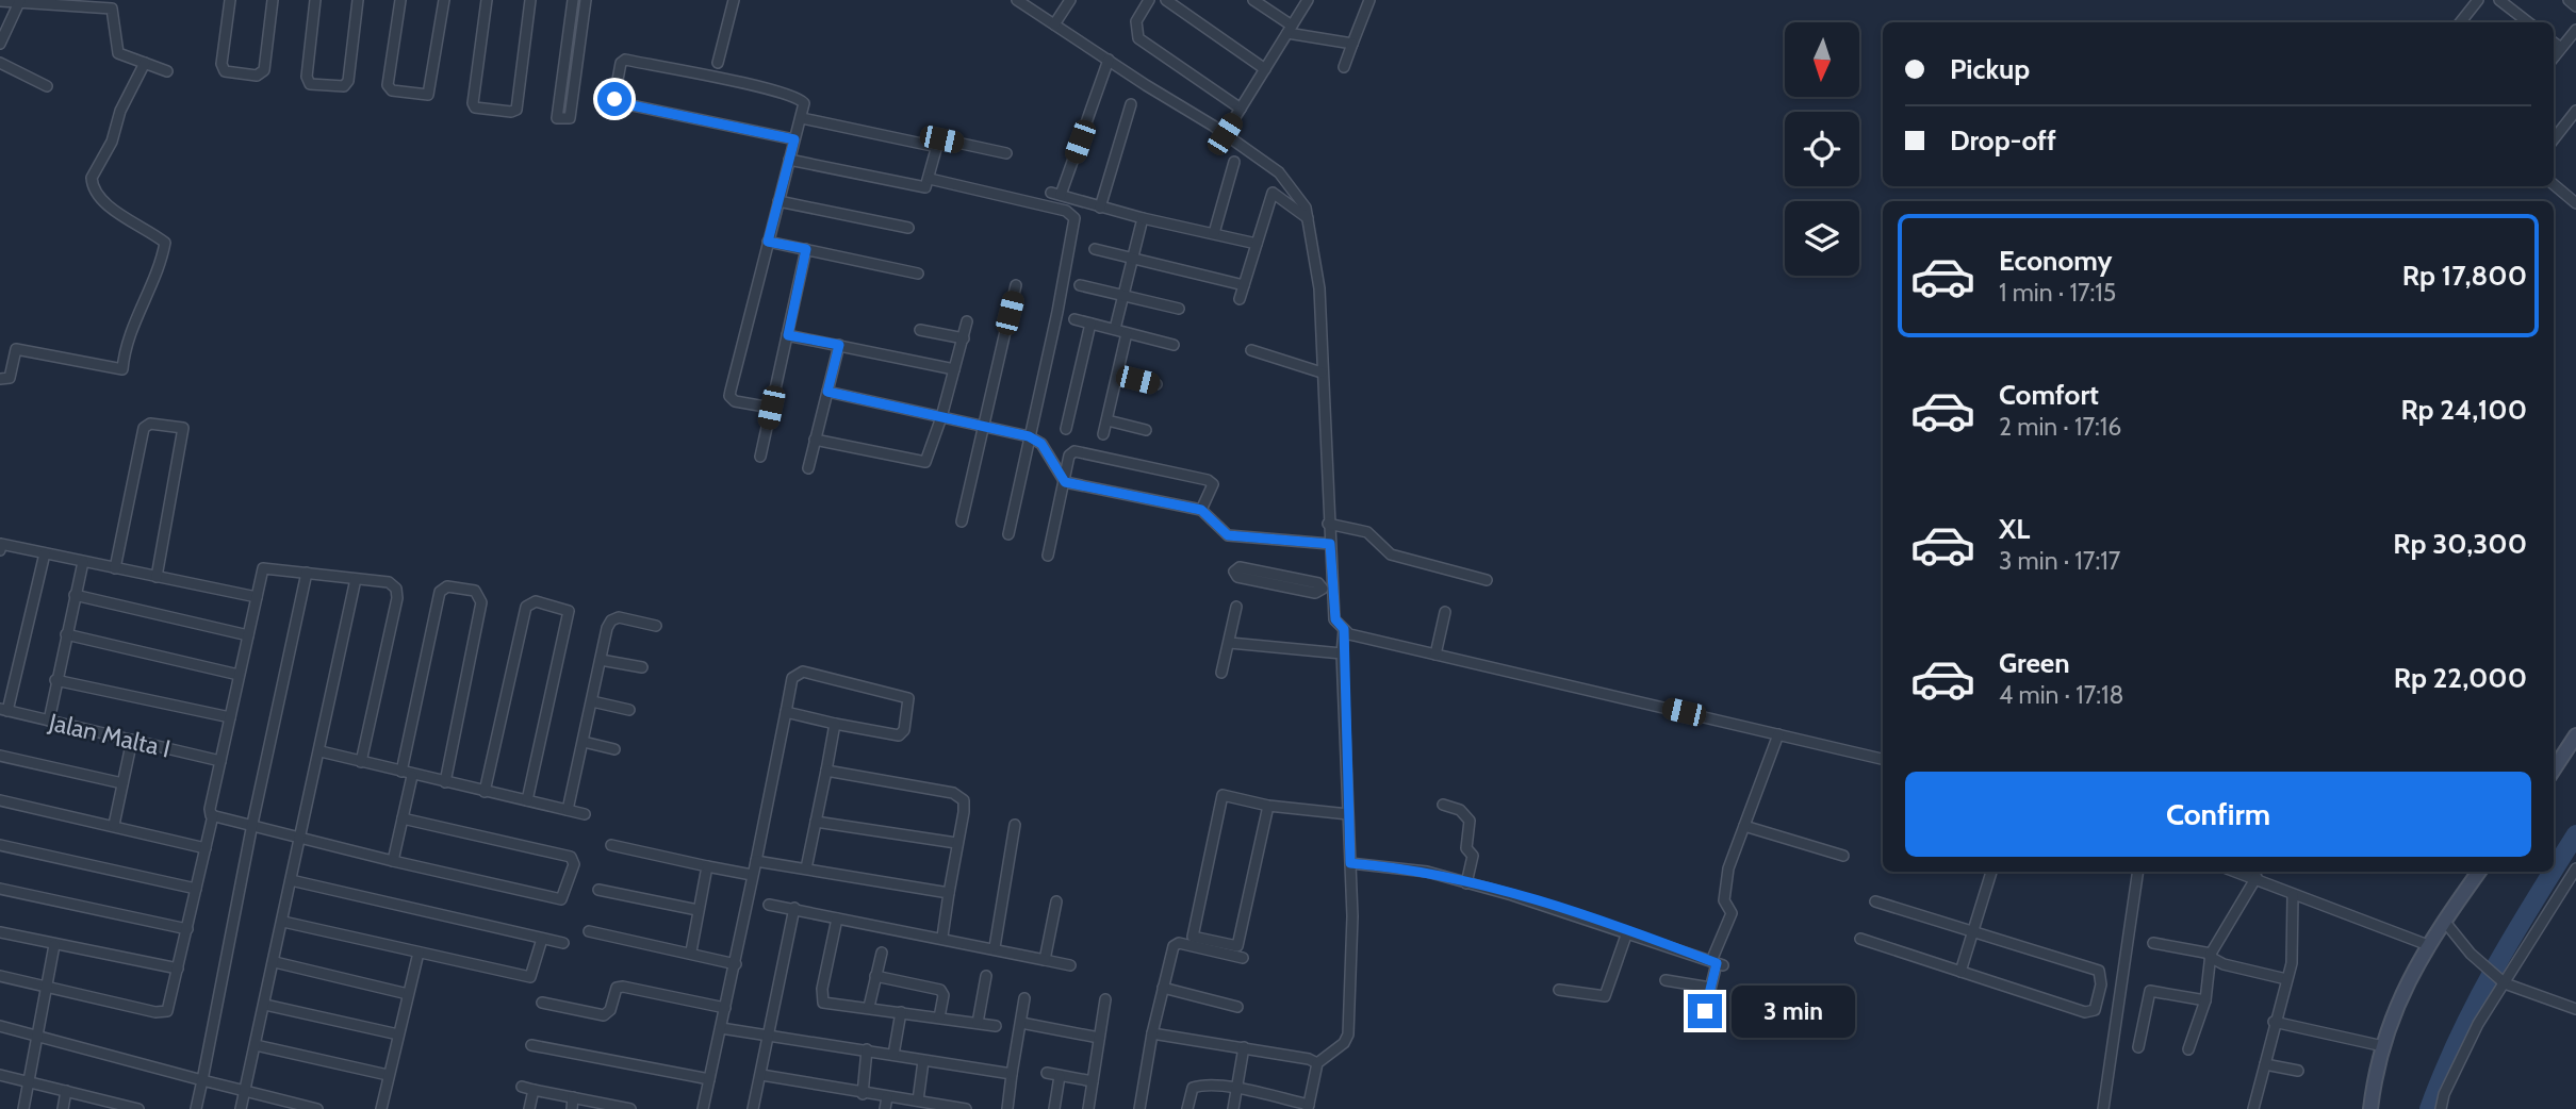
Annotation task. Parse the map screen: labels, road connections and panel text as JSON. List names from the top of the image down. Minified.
{"streets":{"street":["Jalan Malta I"]},"north":"bottom","page":{"banner":["Pickup","Drop-off"],"list":[{"name":"Economy","note":"1 min · 17:15","value":"Rp 17,800"},{"name":"Comfort","note":"2 min · 17:16","value":"Rp 24,100"},{"name":"XL","note":"3 min · 17:17","value":"Rp 30,300"},{"name":"Green","note":"4 min · 17:18","value":"Rp 22,000"}],"buttons":"Confirm","bubble":"3 min"}}
